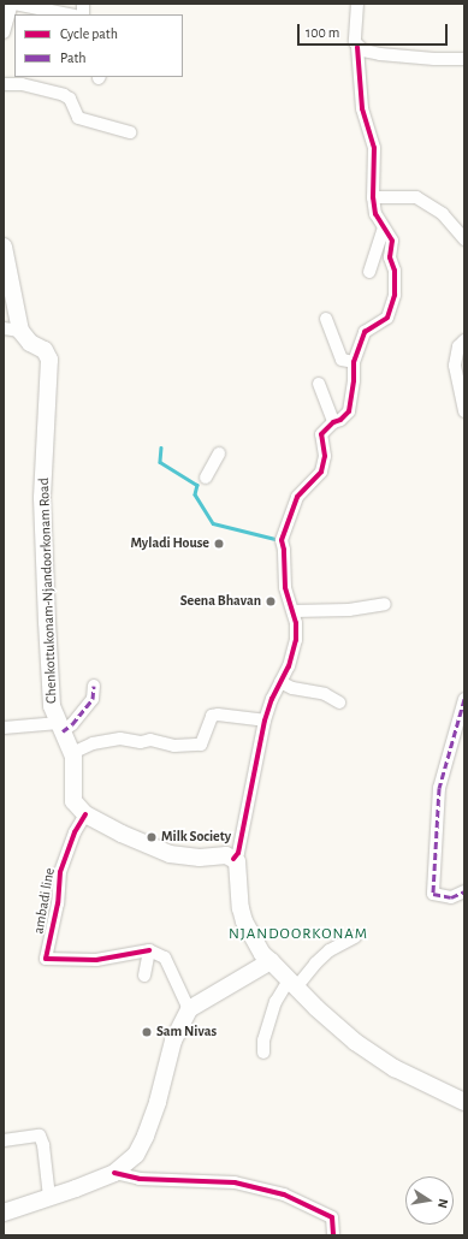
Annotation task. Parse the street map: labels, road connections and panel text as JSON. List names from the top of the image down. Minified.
{"streets":{"main road":["Chenkottukonam-Njandoorkonam Road"],"street":["ambadi line"]},"crossings":[["Chenkottukonam-Njandoorkonam Road","ambadi line"]],"districts":["NJANDOORKONAM"],"places":["Myladi House","Seena Bhavan","Milk Society","Sam Nivas"],"legend":["Cycle path","Path"],"scale_bar":"100 m","north":"right"}
